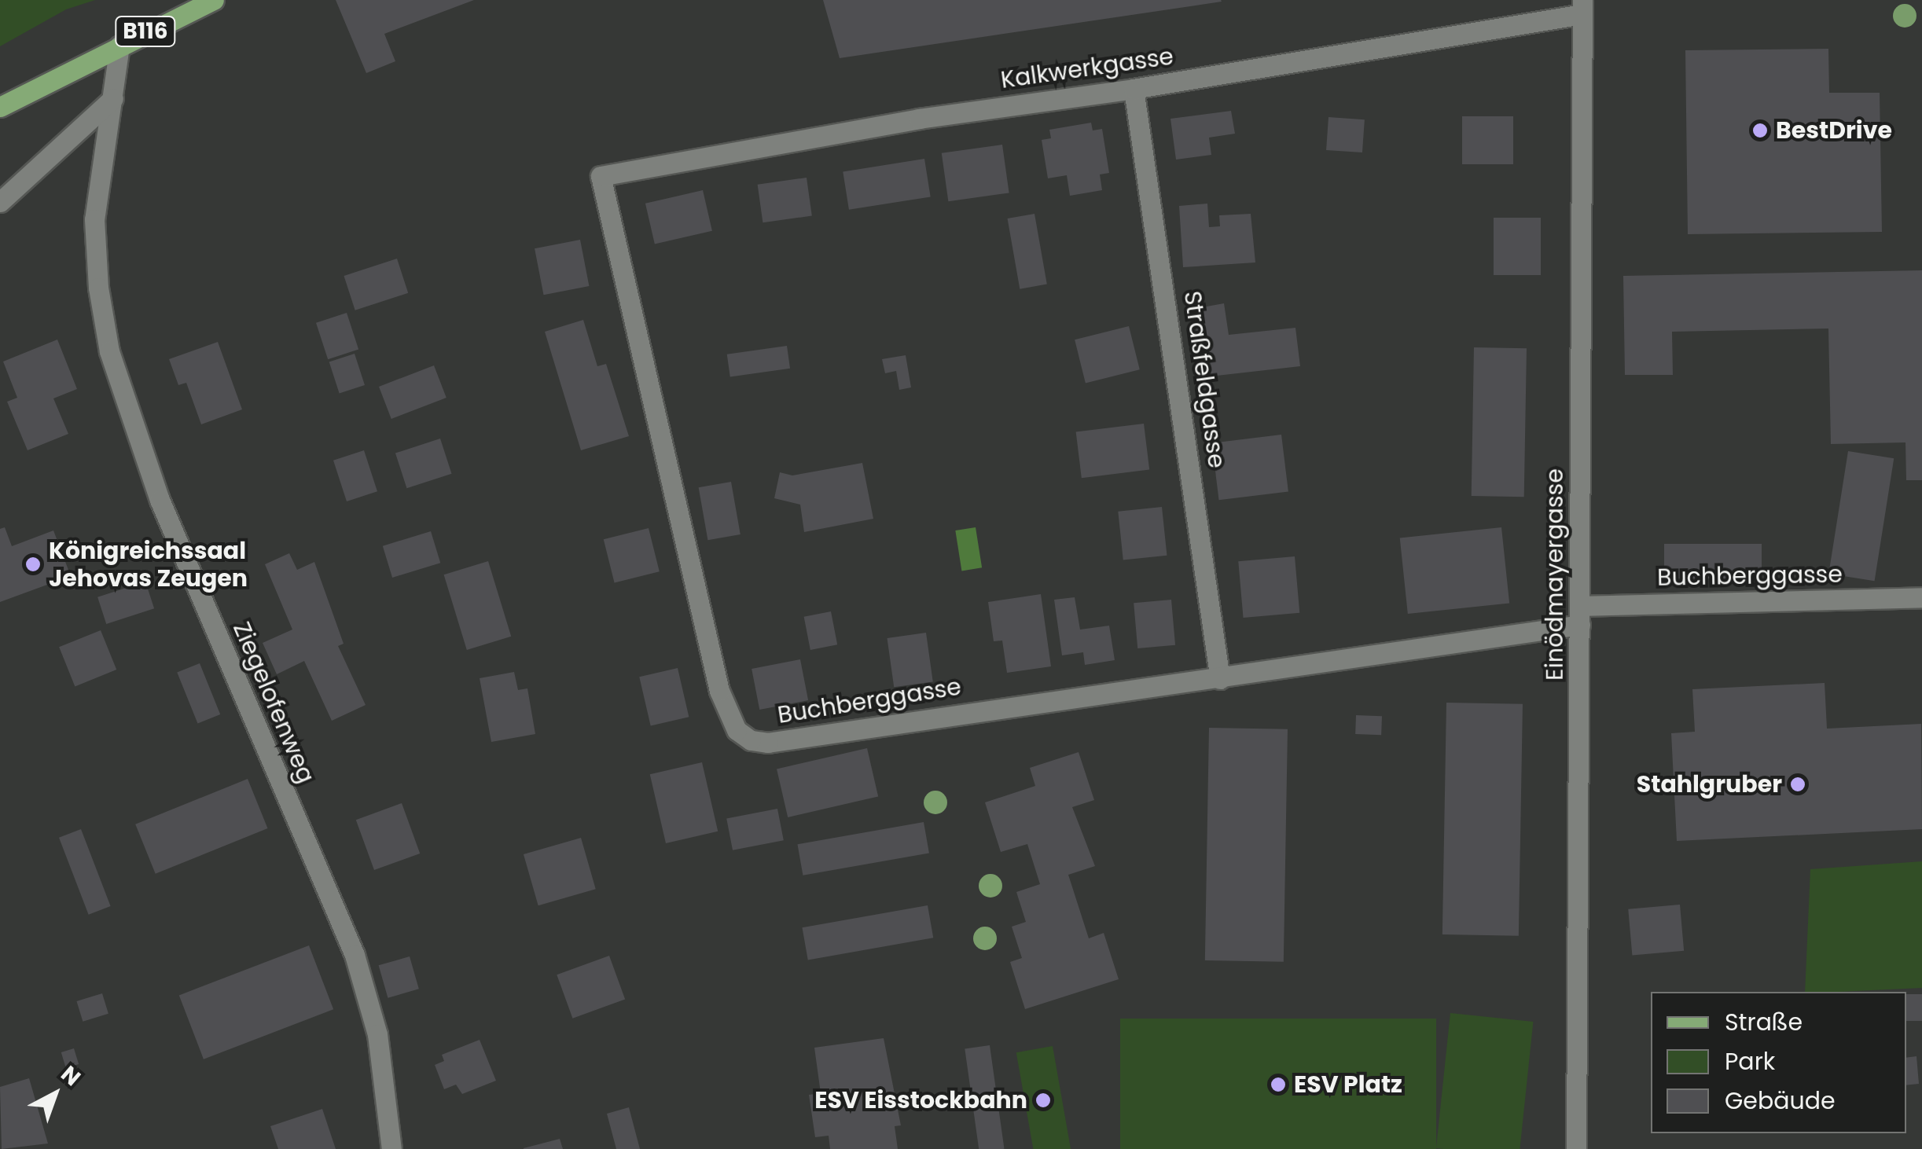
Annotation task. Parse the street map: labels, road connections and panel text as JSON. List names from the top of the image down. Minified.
{"streets":{"main road":["B116"],"street":["Kalkwerkgasse","Straßfeldgasse","Einödmayergasse","Buchberggasse","Ziegelofenweg"]},"crossings":[["B116","Ziegelofenweg"],["Kalkwerkgasse","Straßfeldgasse"],["Kalkwerkgasse","Einödmayergasse"],["Kalkwerkgasse","Buchberggasse"],["Straßfeldgasse","Buchberggasse"],["Einödmayergasse","Buchberggasse"]],"places":["BestDrive","Königreichssaal Jehovas Zeugen","Stahlgruber","ESV Platz","ESV Eisstockbahn"],"legend":["Straße","Park","Gebäude"],"north":"top right"}
